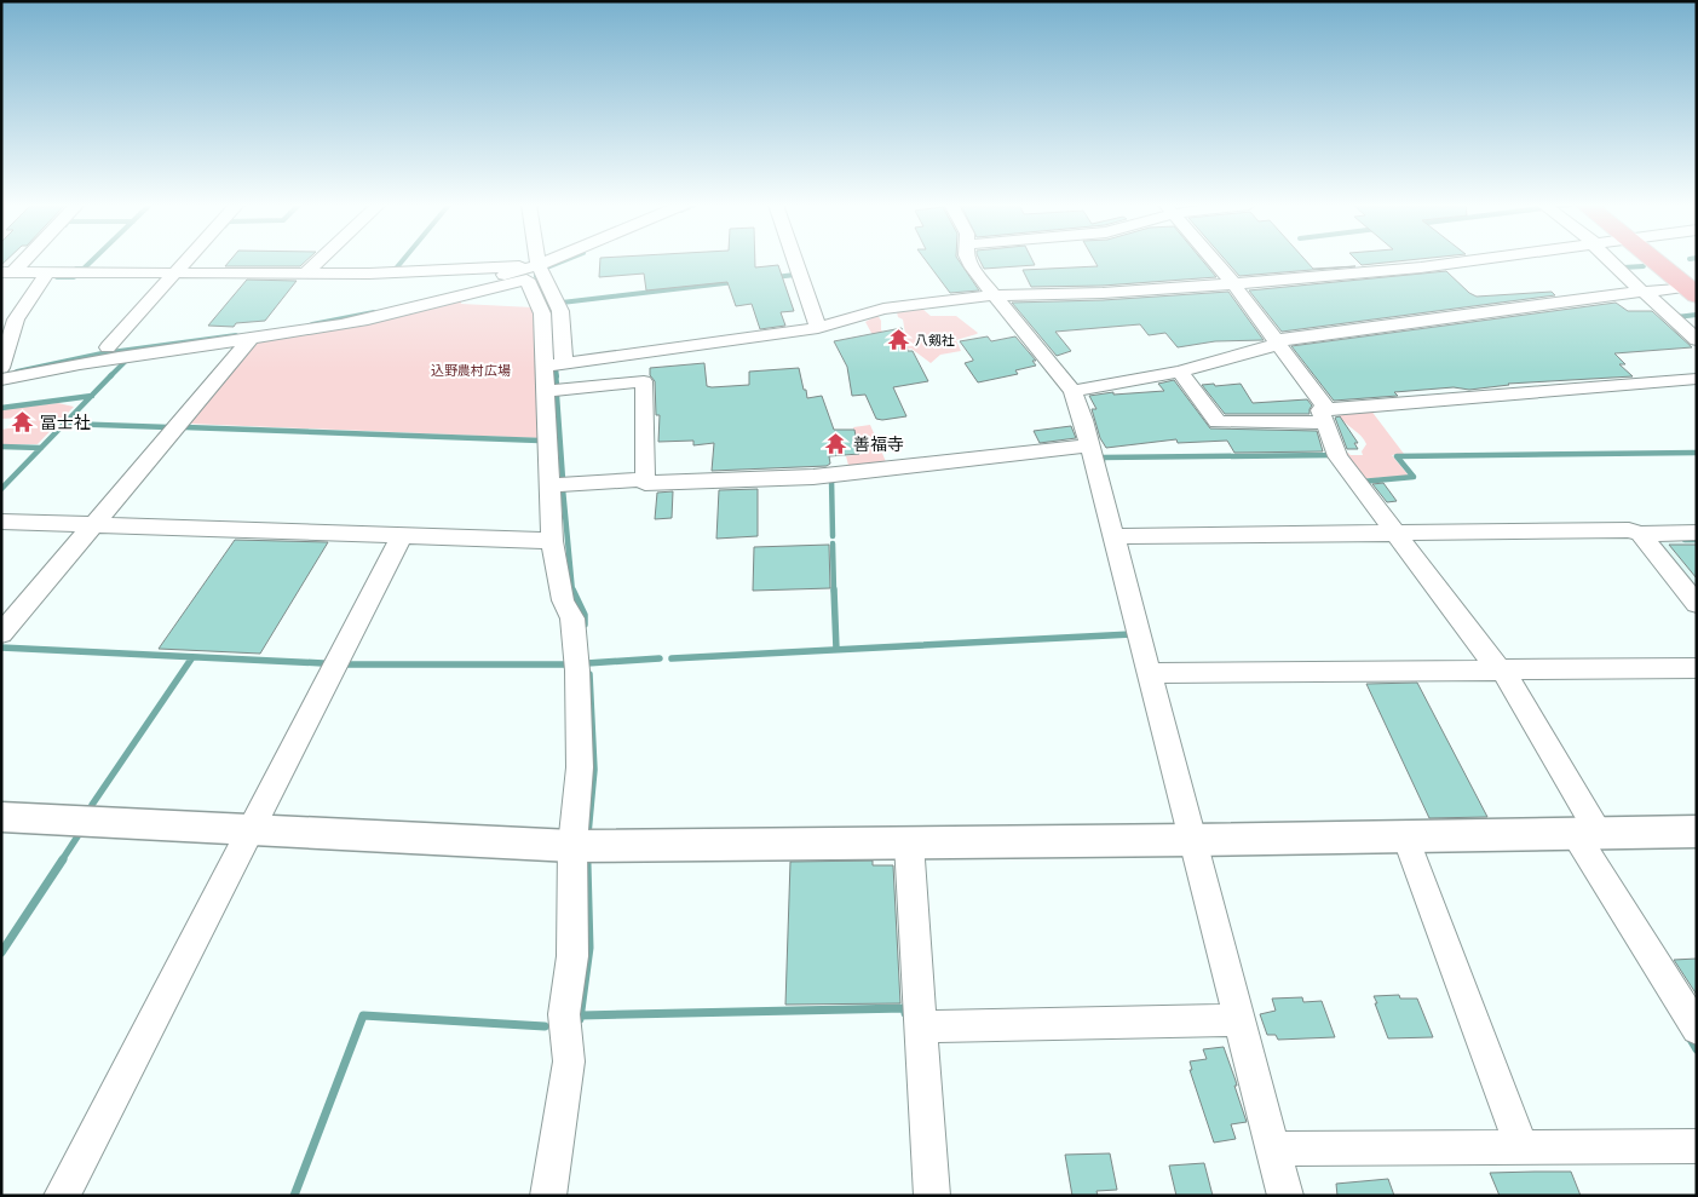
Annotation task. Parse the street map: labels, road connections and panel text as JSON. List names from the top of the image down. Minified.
{"parks":["込野農村広場"],"places":{"temple":["八剱社","冨士社","善福寺"]}}
